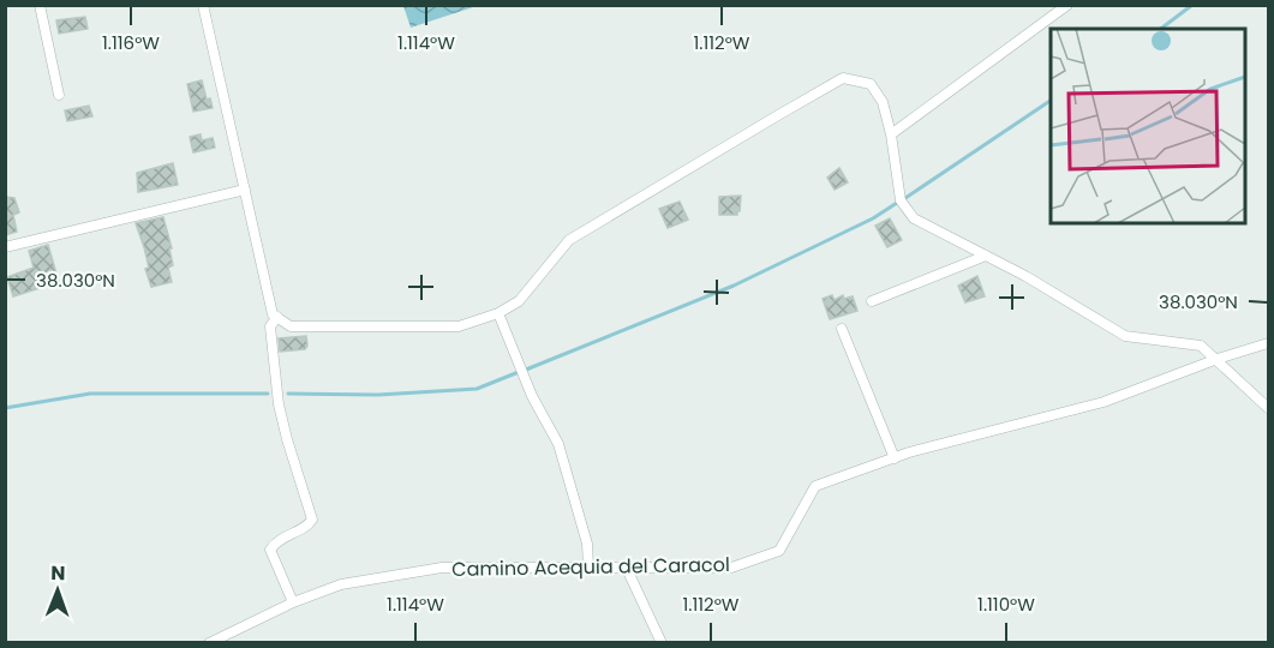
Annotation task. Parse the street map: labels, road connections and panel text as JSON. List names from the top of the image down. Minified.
{"streets":{"street":["Camino Acequia del Caracol"]},"north":"top","coordinates":["1.116°W","1.114°W","1.112°W","38.030°N","1.110°W"]}
